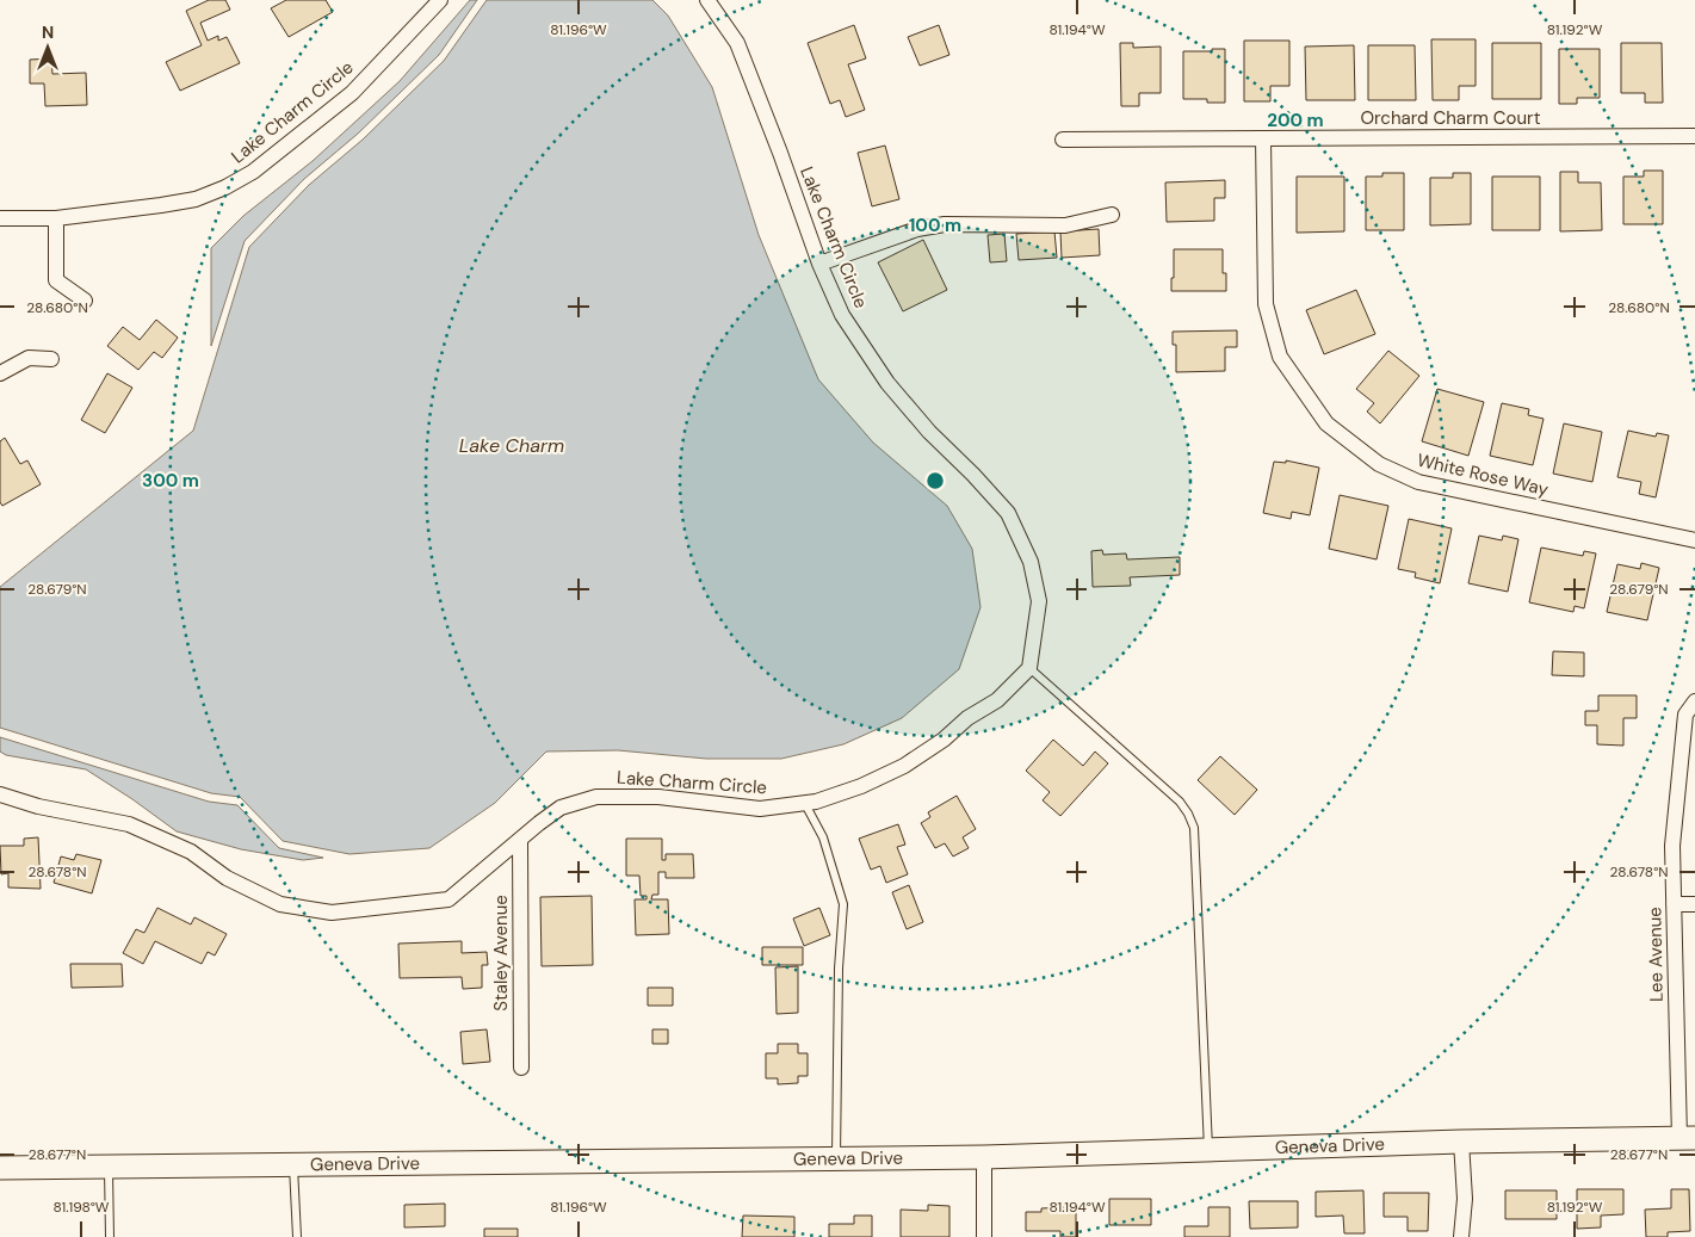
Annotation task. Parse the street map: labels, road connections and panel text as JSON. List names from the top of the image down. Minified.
{"streets":{"main road":["Geneva Drive"],"street":["Lake Charm Circle","Orchard Charm Court","White Rose Way","Staley Avenue","Lee Avenue"]},"crossings":[["Lake Charm Circle","Staley Avenue"],["Orchard Charm Court","White Rose Way"],["Lee Avenue","Geneva Drive"]],"water":["Lake Charm"],"north":"top","coordinates":["81.196°W","81.194°W","81.192°W","28.680°N","28.679°N","28.678°N","28.677°N","81.198°W"],"rings":["200 m","100 m","300 m"]}
